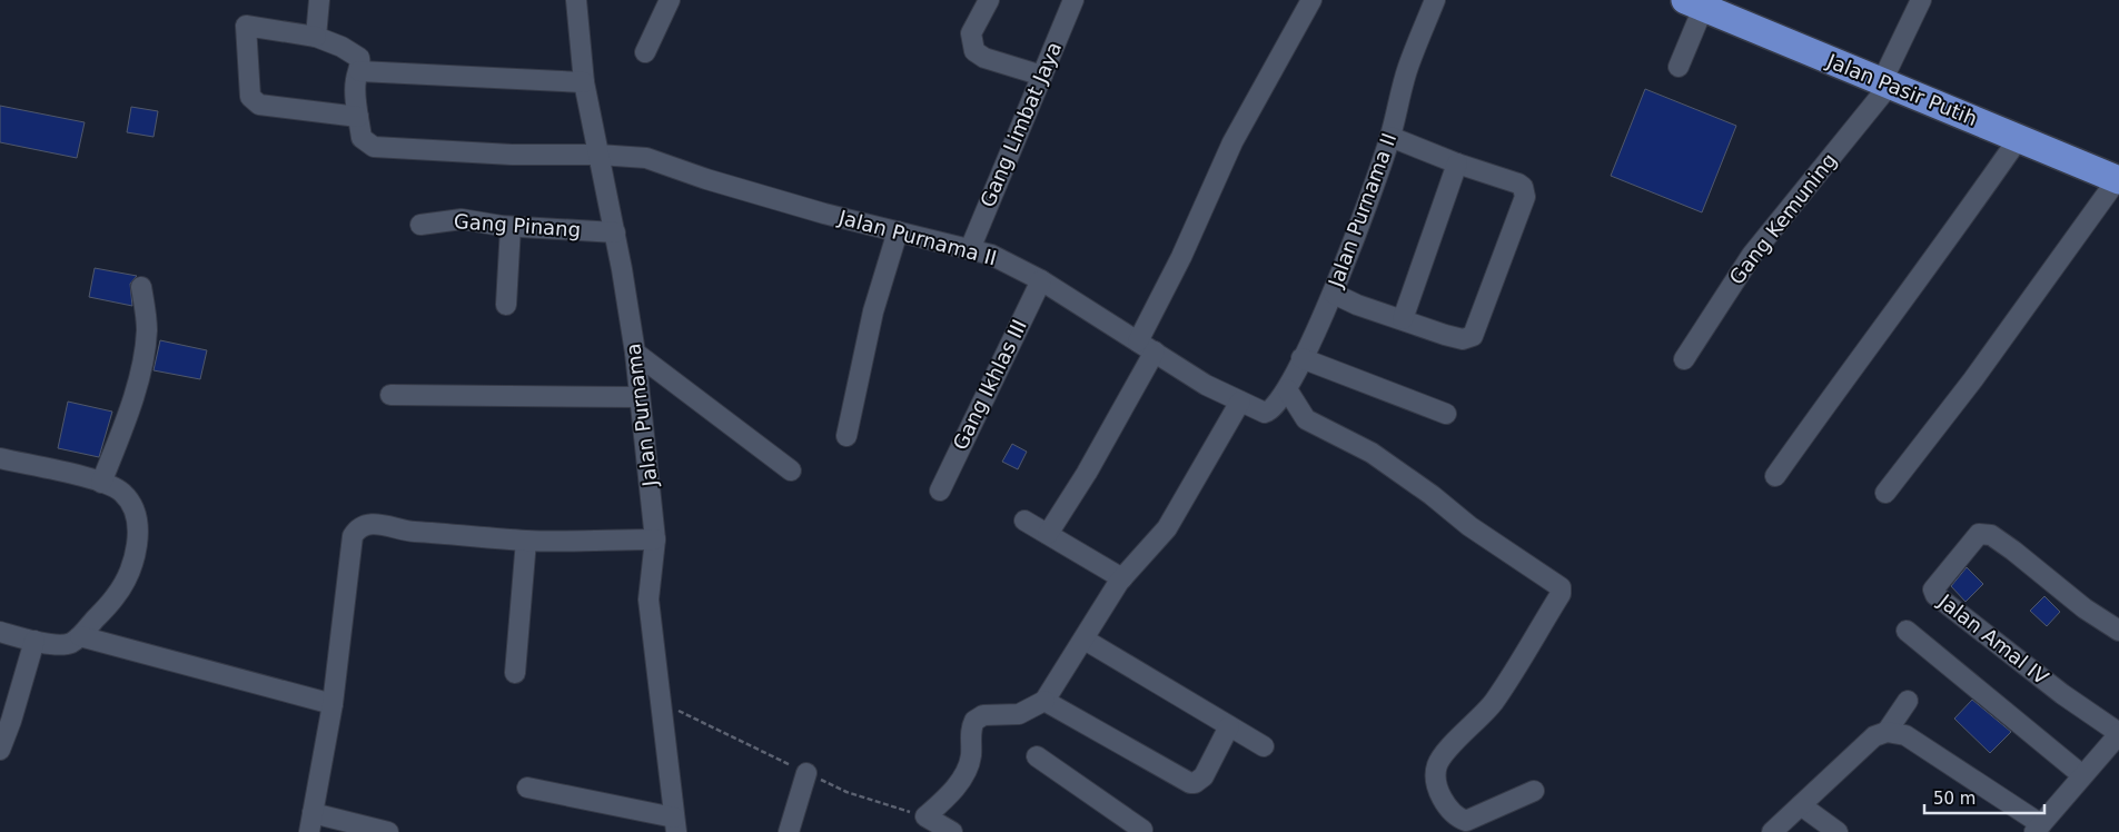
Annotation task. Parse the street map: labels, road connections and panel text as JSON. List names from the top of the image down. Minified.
{"streets":{"highway":["Jalan Pasir Putih"],"street":["Gang Limbat Jaya","Jalan Purnama II","Gang Kemuning","Gang Pinang","Gang Ikhlas III","Jalan Purnama","Jalan Amal IV"]},"crossings":[["Jalan Pasir Putih","Gang Kemuning"],["Gang Limbat Jaya","Jalan Purnama II"],["Jalan Purnama II","Gang Ikhlas III"],["Jalan Purnama II","Jalan Purnama"],["Gang Pinang","Jalan Purnama"]],"scale_bar":"50 m"}
